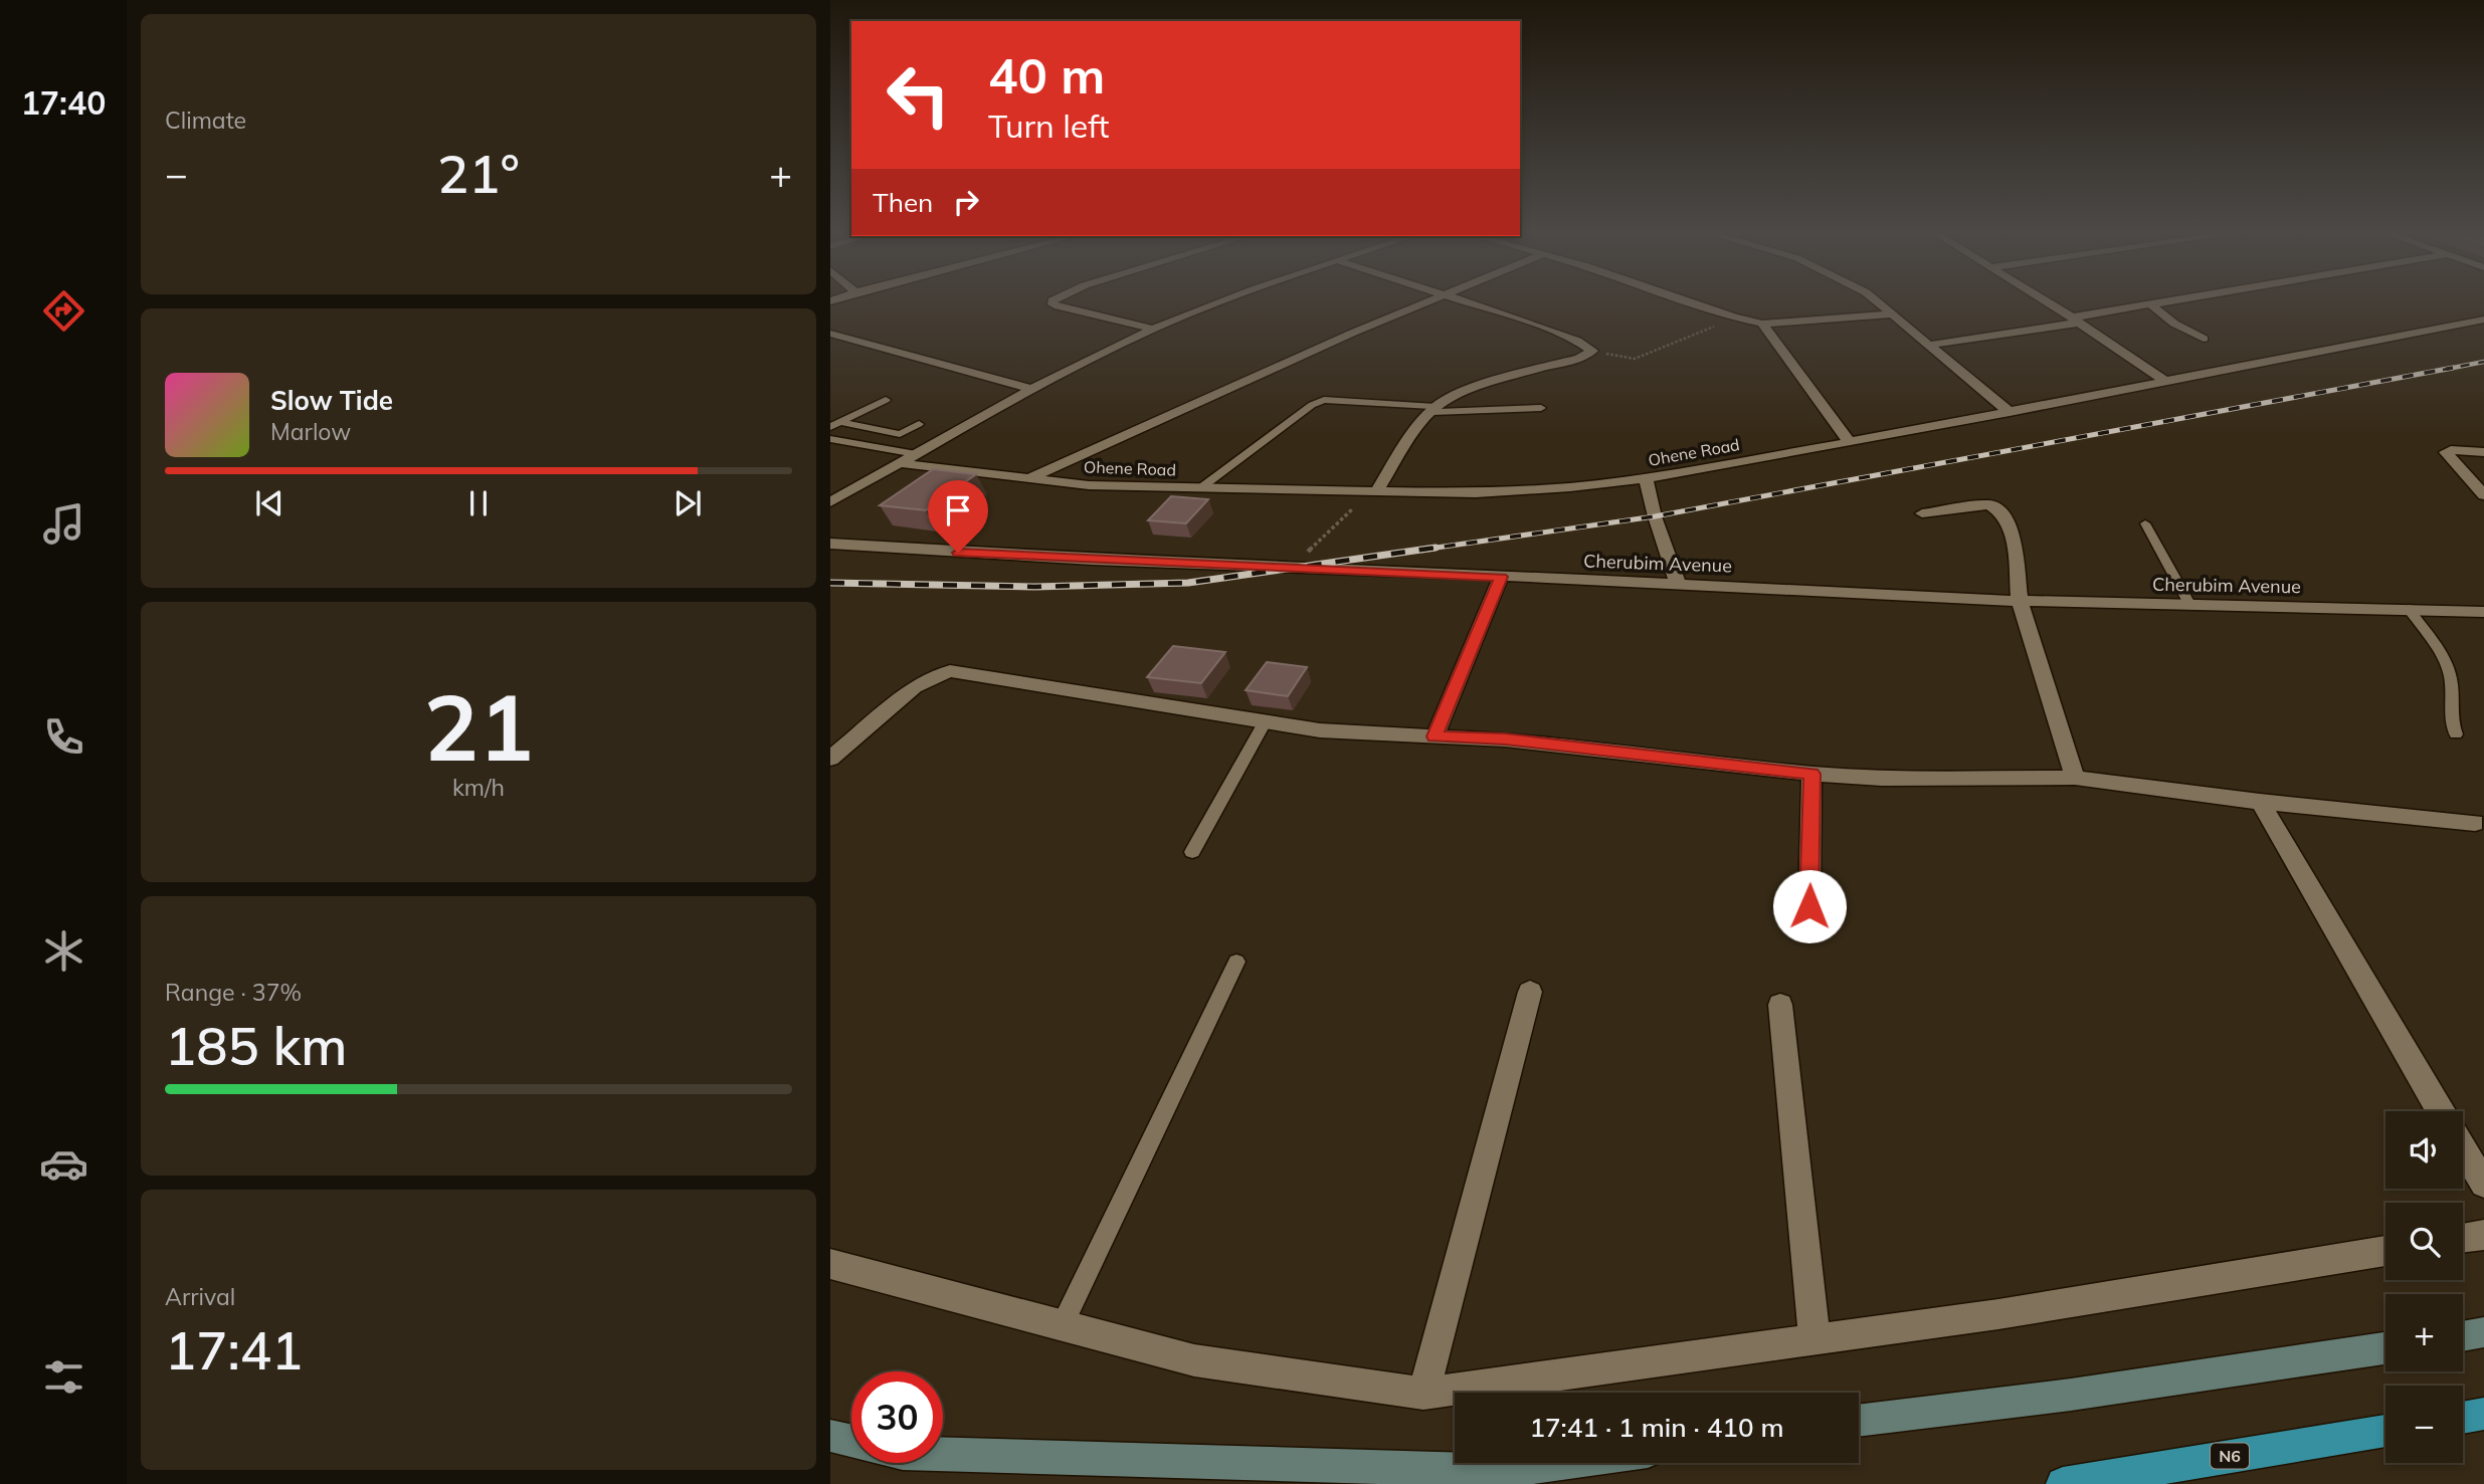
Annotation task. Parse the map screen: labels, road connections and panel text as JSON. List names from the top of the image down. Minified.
{"streets":{"highway":["N6"],"street":["Ohene Road","Cherubim Avenue"]},"page":{"tabs":"17:40","tile":["Climate",["21","km/h"],["Range · 37%","185 km"],["Arrival","17:41"]],"turn":["40 m","Turn left"],"heat":["−","21°","+"],"then":"Then","song":["Slow Tide","Marlow"],"map_buttons":["+","−"],"limit":"30","trip":"17:41 · 1 min · 410 m"}}
